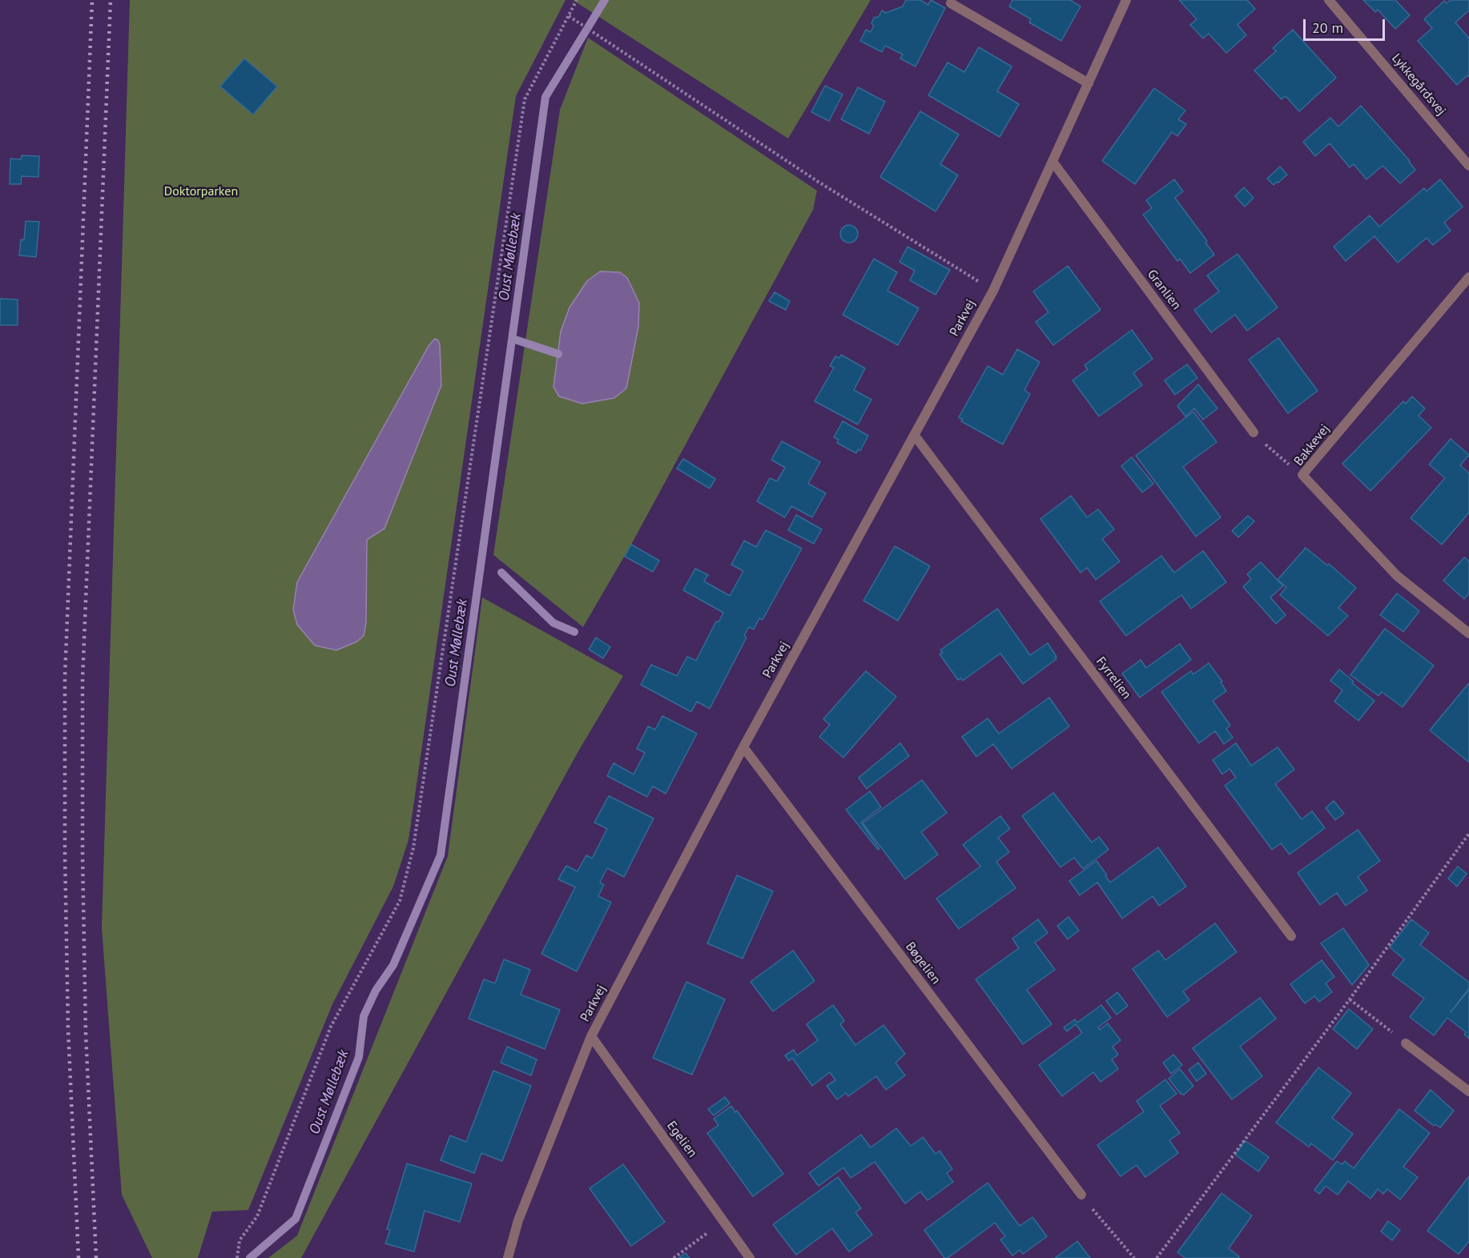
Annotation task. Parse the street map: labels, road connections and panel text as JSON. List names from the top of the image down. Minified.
{"streets":{"street":["Lykkegårdsvej","Granlien","Parkvej","Bakkevej","Fyrrelien","Bøgelien","Egelien"]},"crossings":[["Granlien","Parkvej"],["Parkvej","Fyrrelien"],["Parkvej","Bøgelien"],["Parkvej","Egelien"]],"water":["Oust Møllebæk"],"parks":["Doktorparken"],"scale_bar":"20 m"}
